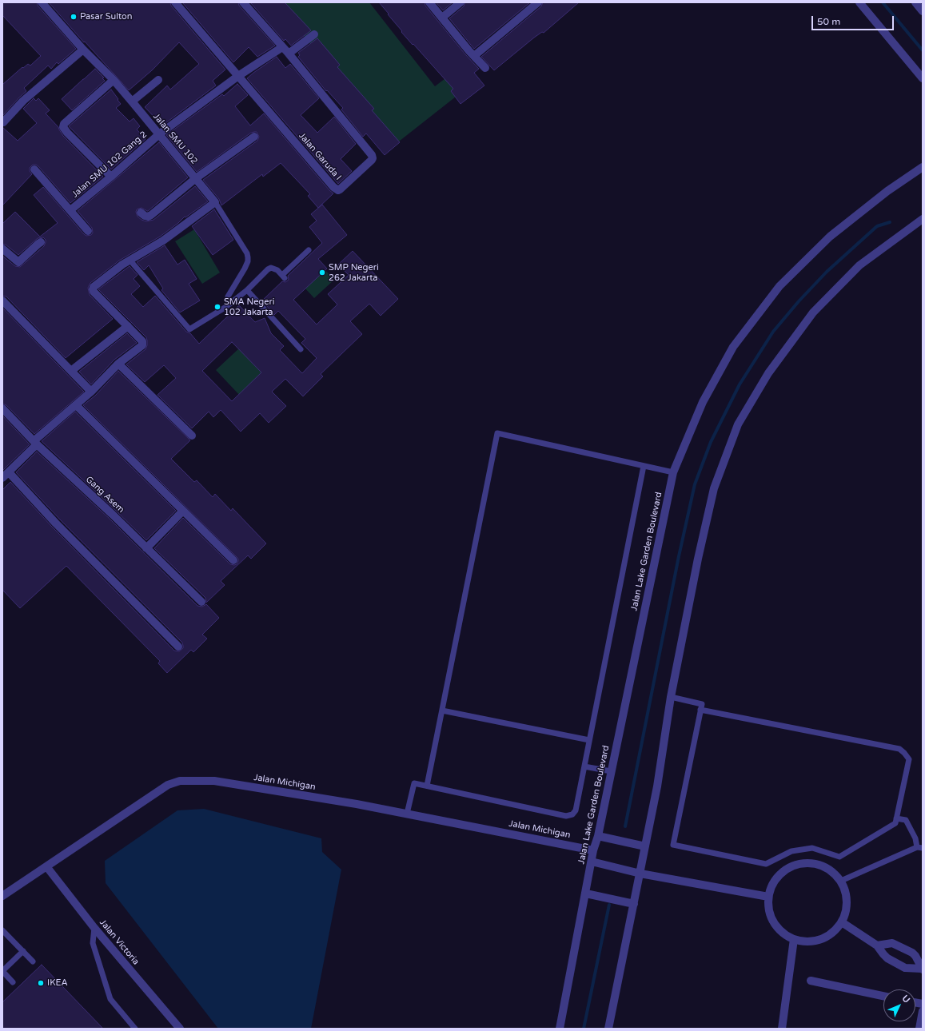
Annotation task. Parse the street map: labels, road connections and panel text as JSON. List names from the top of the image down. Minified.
{"streets":{"street":["Jalan SMU 102","Jalan Garuda I","Jalan SMU 102 Gang 2","Gang Asem","Jalan Lake Garden Boulevard","Jalan Michigan","Jalan Victoria"]},"crossings":[["Jalan SMU 102","Jalan SMU 102 Gang 2"],["Jalan Garuda I","Jalan SMU 102 Gang 2"],["Jalan Lake Garden Boulevard","Jalan Michigan"],["Jalan Michigan","Jalan Victoria"]],"places":["Pasar Sulton","SMP Negeri 262 Jakarta","SMA Negeri 102 Jakarta","IKEA"],"scale_bar":"50 m","north":"top right"}
